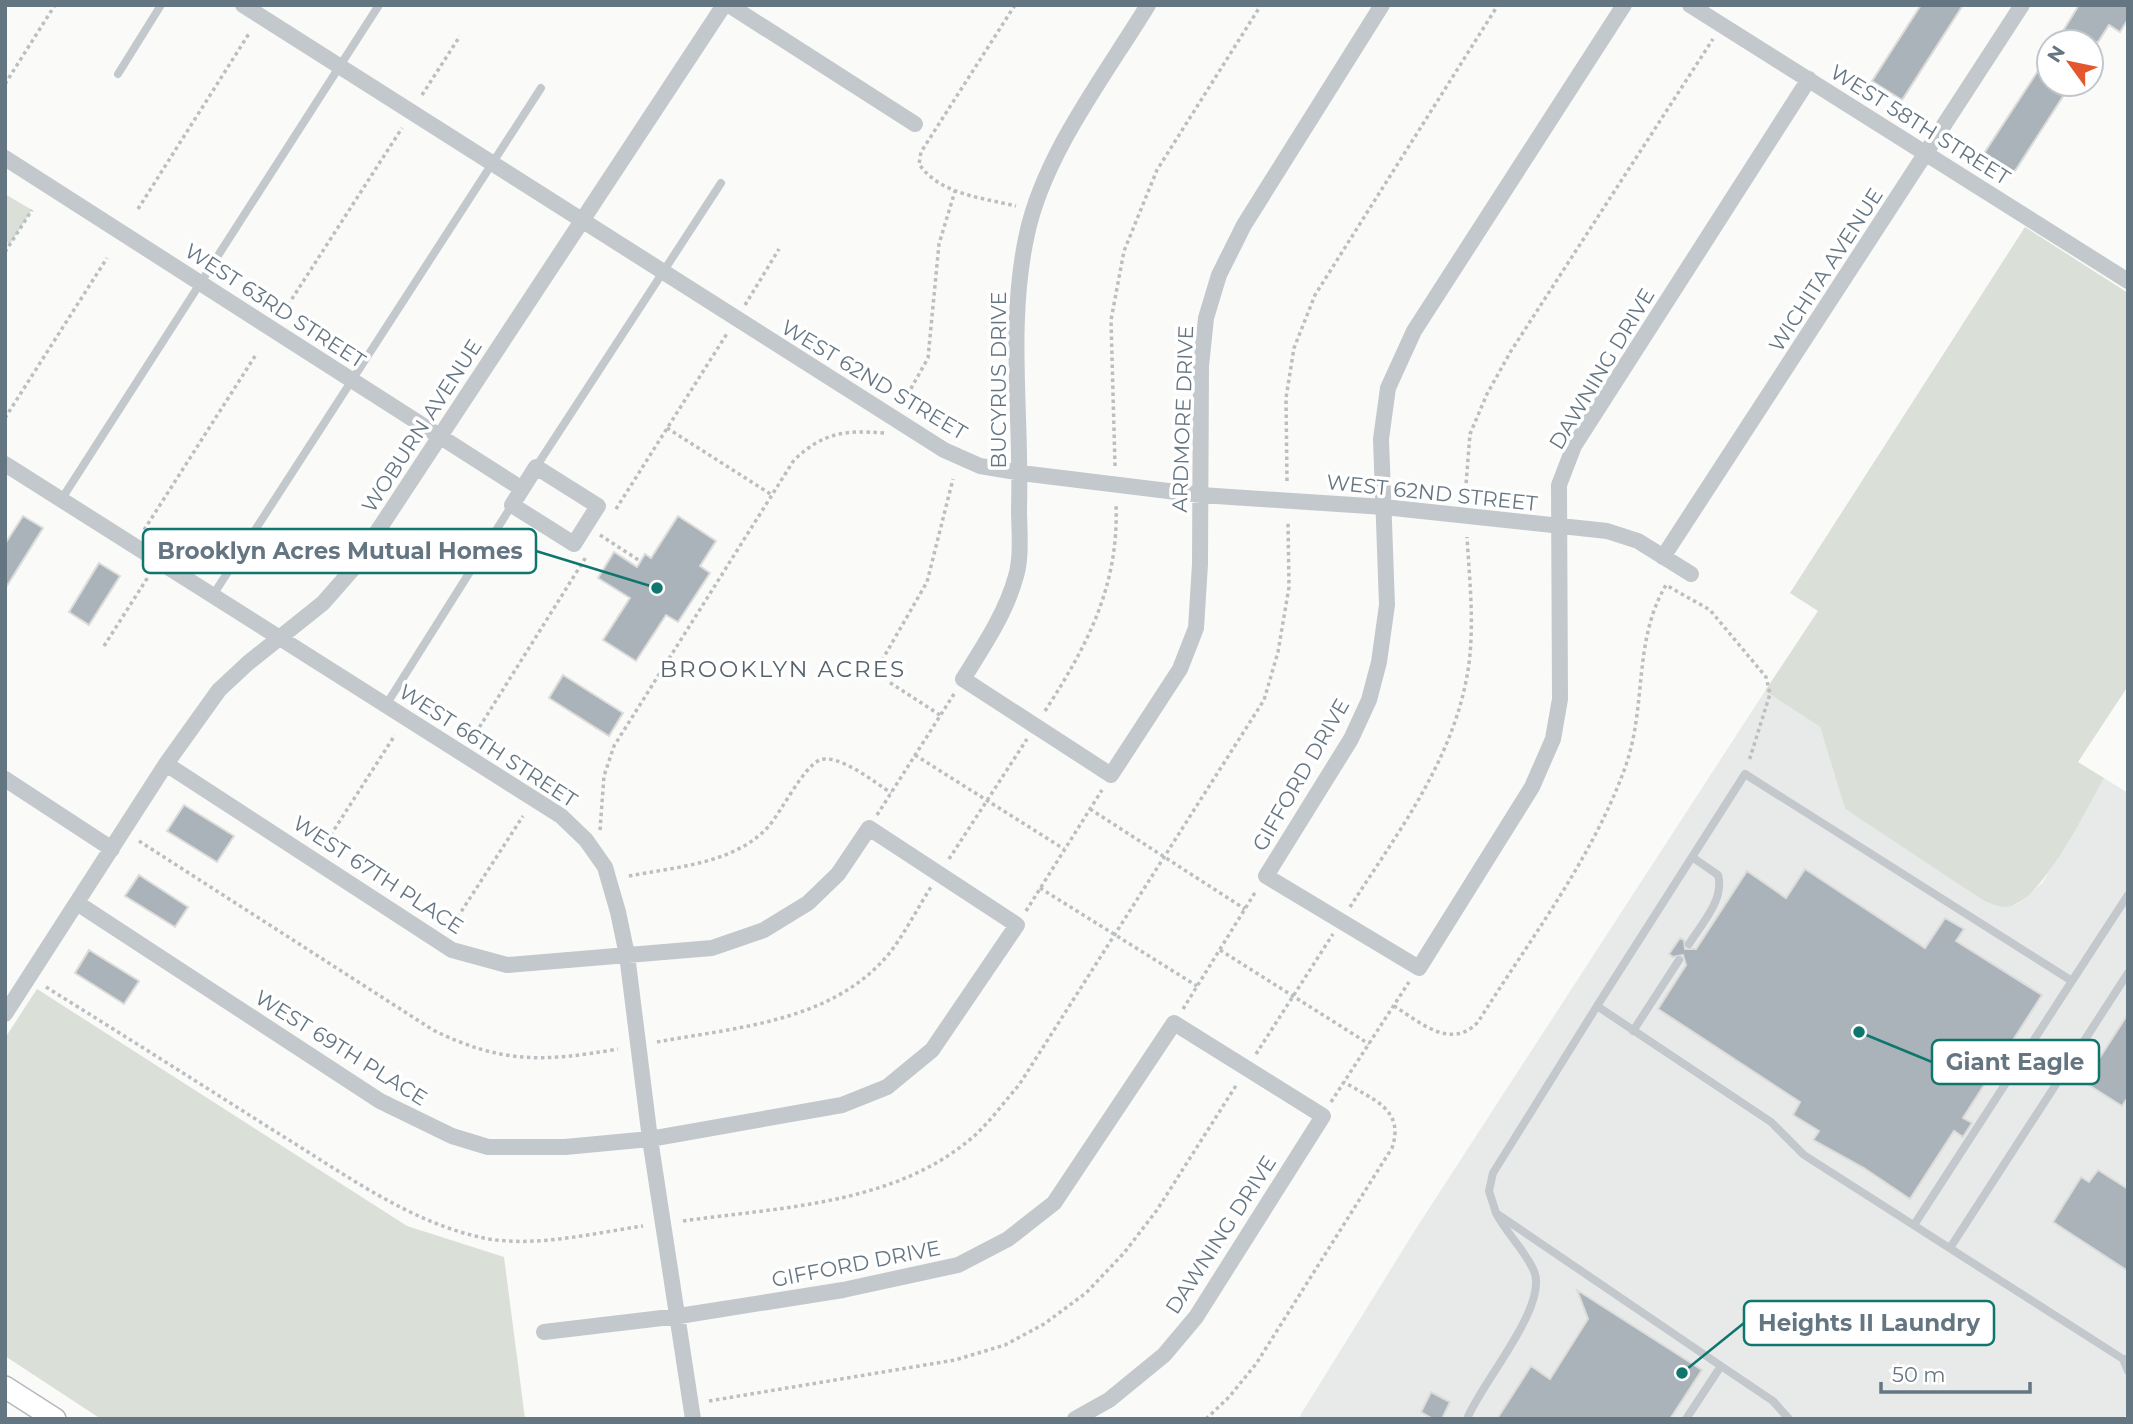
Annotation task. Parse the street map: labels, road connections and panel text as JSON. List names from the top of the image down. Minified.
{"streets":{"street":["WEST 58TH STREET","WICHITA AVENUE","WEST 63RD STREET","DAWNING DRIVE","WEST 62ND STREET","BUCYRUS DRIVE","ARDMORE DRIVE","WOBURN AVENUE","WEST 66TH STREET","GIFFORD DRIVE","WEST 67TH PLACE","WEST 69TH PLACE"]},"crossings":[["WEST 58TH STREET","WICHITA AVENUE"],["WEST 58TH STREET","DAWNING DRIVE"],["WICHITA AVENUE","WEST 62ND STREET"],["WEST 63RD STREET","WOBURN AVENUE"],["DAWNING DRIVE","WEST 62ND STREET"],["WEST 62ND STREET","BUCYRUS DRIVE"],["WEST 62ND STREET","ARDMORE DRIVE"],["WEST 62ND STREET","WOBURN AVENUE"],["WEST 62ND STREET","GIFFORD DRIVE"],["WOBURN AVENUE","WEST 66TH STREET"],["WOBURN AVENUE","WEST 67TH PLACE"],["WOBURN AVENUE","WEST 69TH PLACE"],["WEST 66TH STREET","GIFFORD DRIVE"],["WEST 66TH STREET","WEST 67TH PLACE"],["WEST 66TH STREET","WEST 69TH PLACE"]],"districts":["BROOKLYN ACRES"],"places":["Brooklyn Acres Mutual Homes","Giant Eagle","Heights II Laundry"],"scale_bar":"50 m","north":"top left"}
